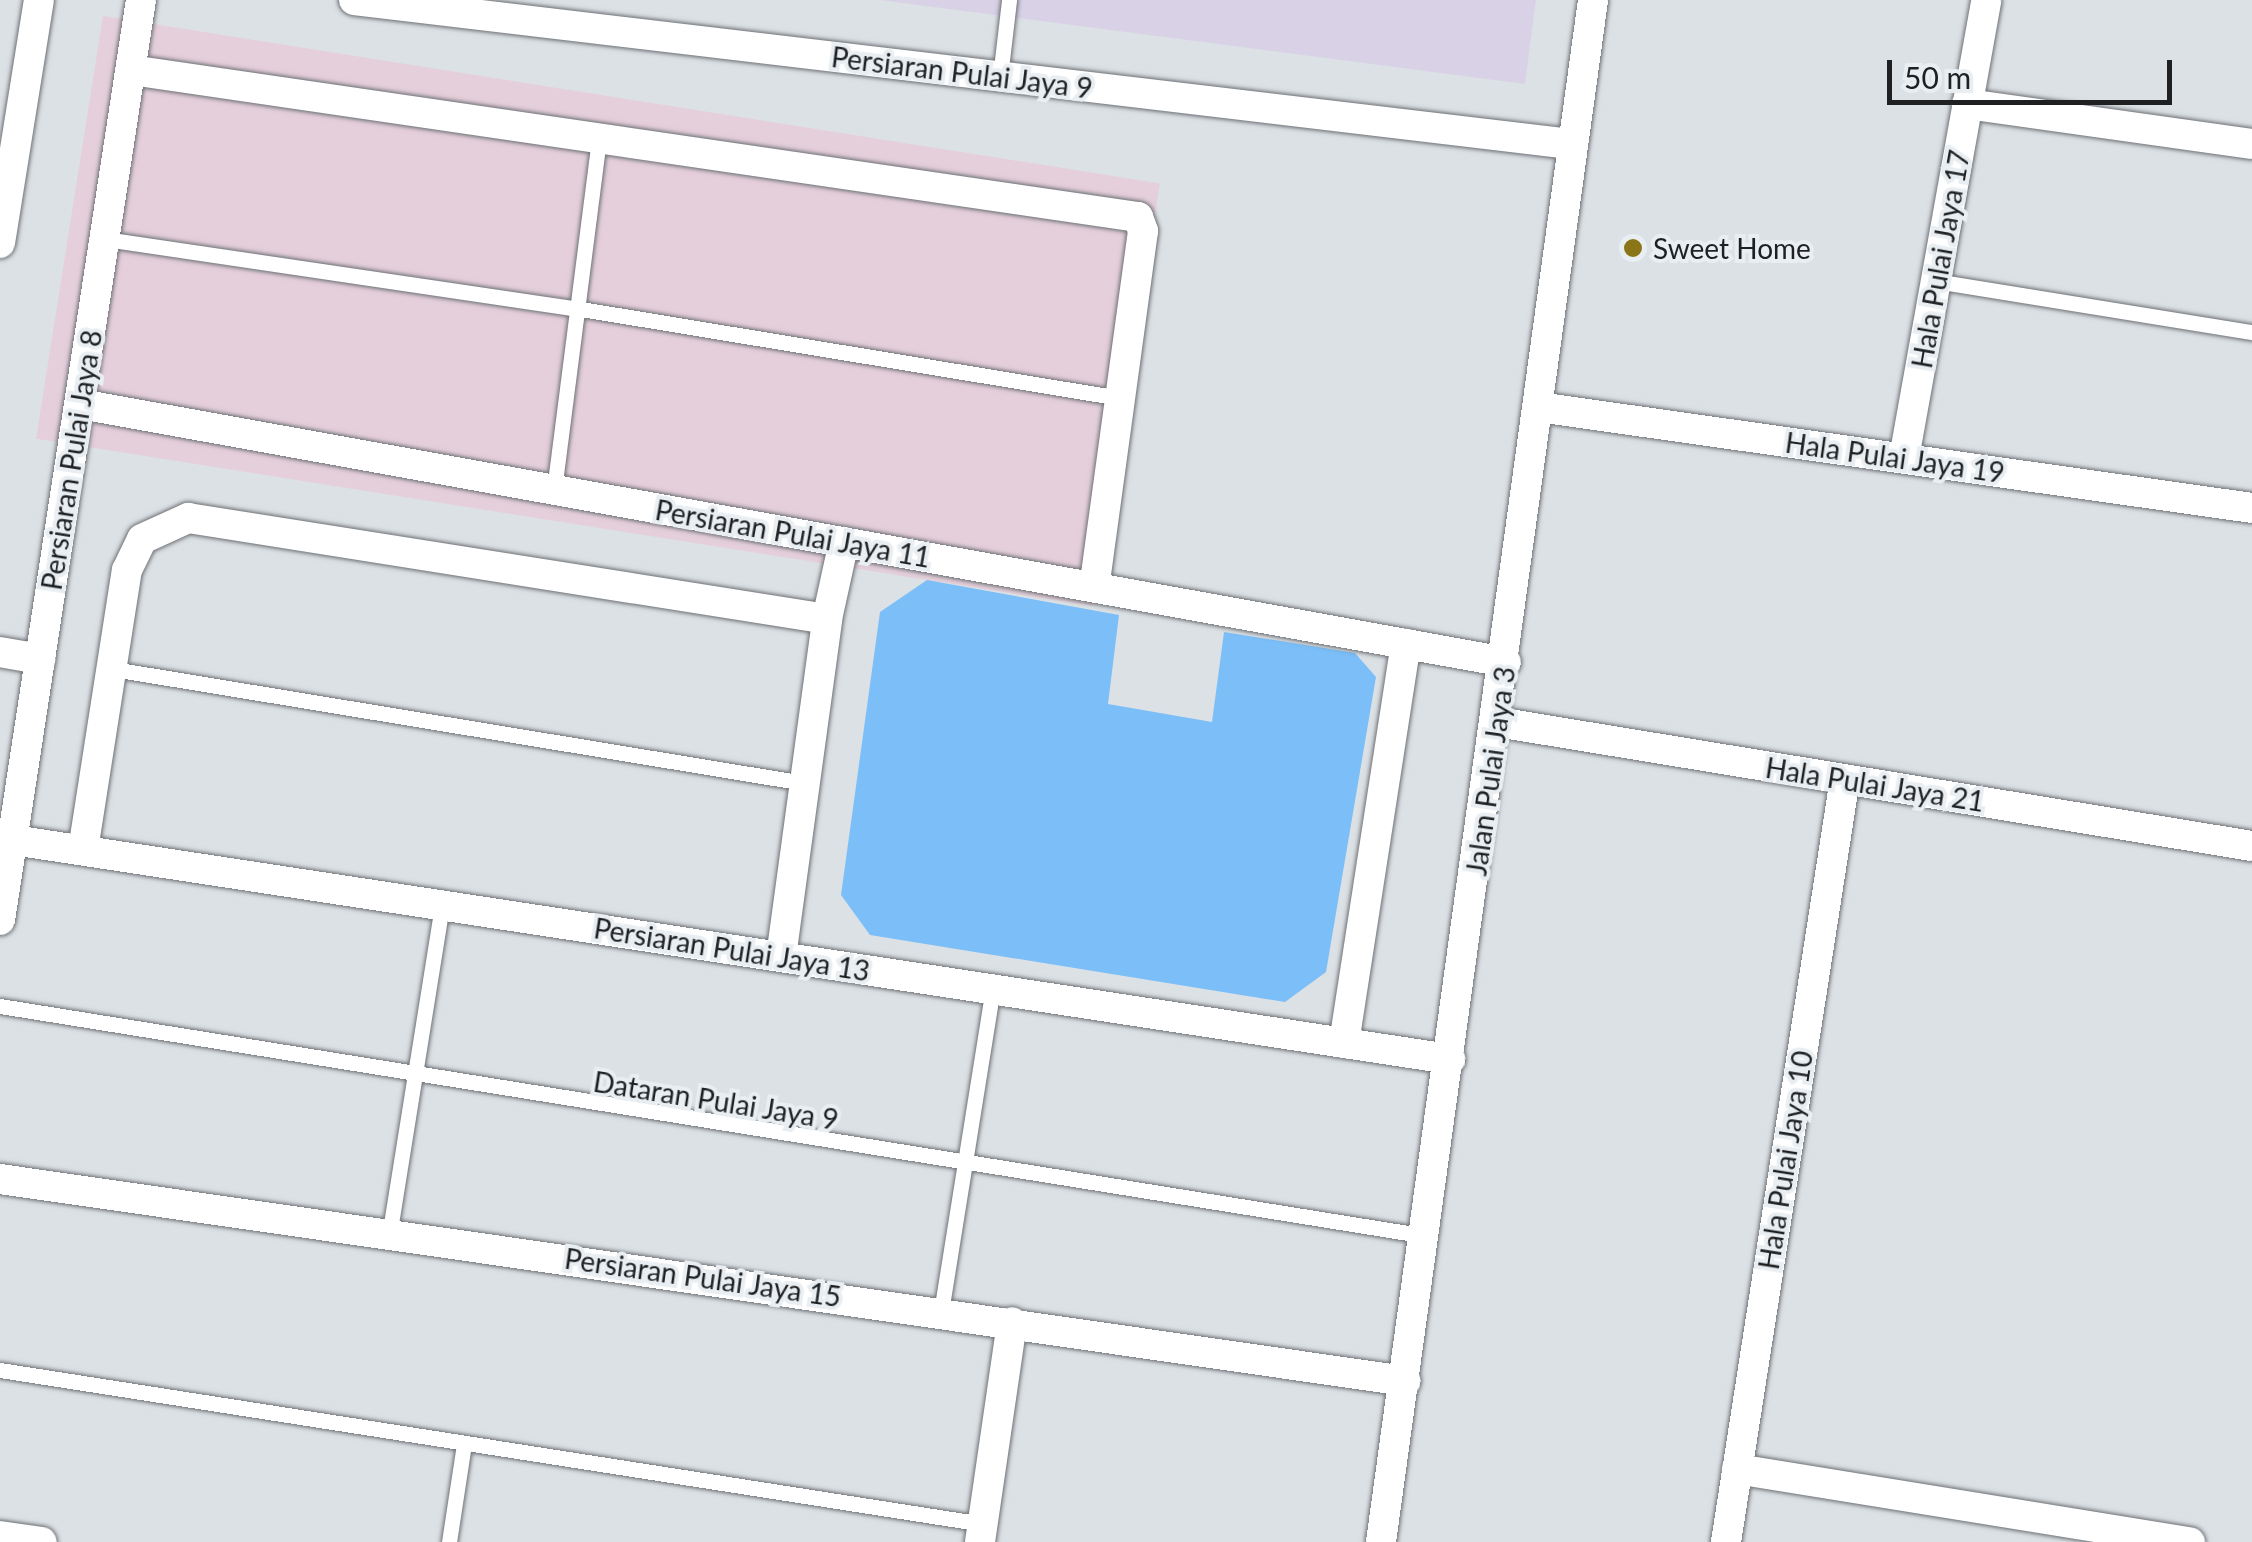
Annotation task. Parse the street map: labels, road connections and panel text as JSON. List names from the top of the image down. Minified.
{"streets":{"street":["Persiaran Pulai Jaya 9","Hala Pulai Jaya 17","Hala Pulai Jaya 19","Persiaran Pulai Jaya 8","Persiaran Pulai Jaya 11","Jalan Pulai Jaya 3","Hala Pulai Jaya 21","Persiaran Pulai Jaya 13","Hala Pulai Jaya 10","Persiaran Pulai Jaya 15"],"lane":["Dataran Pulai Jaya 9"]},"crossings":[["Persiaran Pulai Jaya 9","Jalan Pulai Jaya 3"],["Hala Pulai Jaya 17","Hala Pulai Jaya 19"],["Hala Pulai Jaya 19","Jalan Pulai Jaya 3"],["Persiaran Pulai Jaya 8","Persiaran Pulai Jaya 11"],["Persiaran Pulai Jaya 8","Persiaran Pulai Jaya 13"],["Persiaran Pulai Jaya 11","Jalan Pulai Jaya 3"],["Jalan Pulai Jaya 3","Hala Pulai Jaya 21"],["Jalan Pulai Jaya 3","Persiaran Pulai Jaya 13"],["Jalan Pulai Jaya 3","Dataran Pulai Jaya 9"],["Jalan Pulai Jaya 3","Persiaran Pulai Jaya 15"],["Hala Pulai Jaya 21","Hala Pulai Jaya 10"]],"places":["Sweet Home"],"scale_bar":"50 m"}
